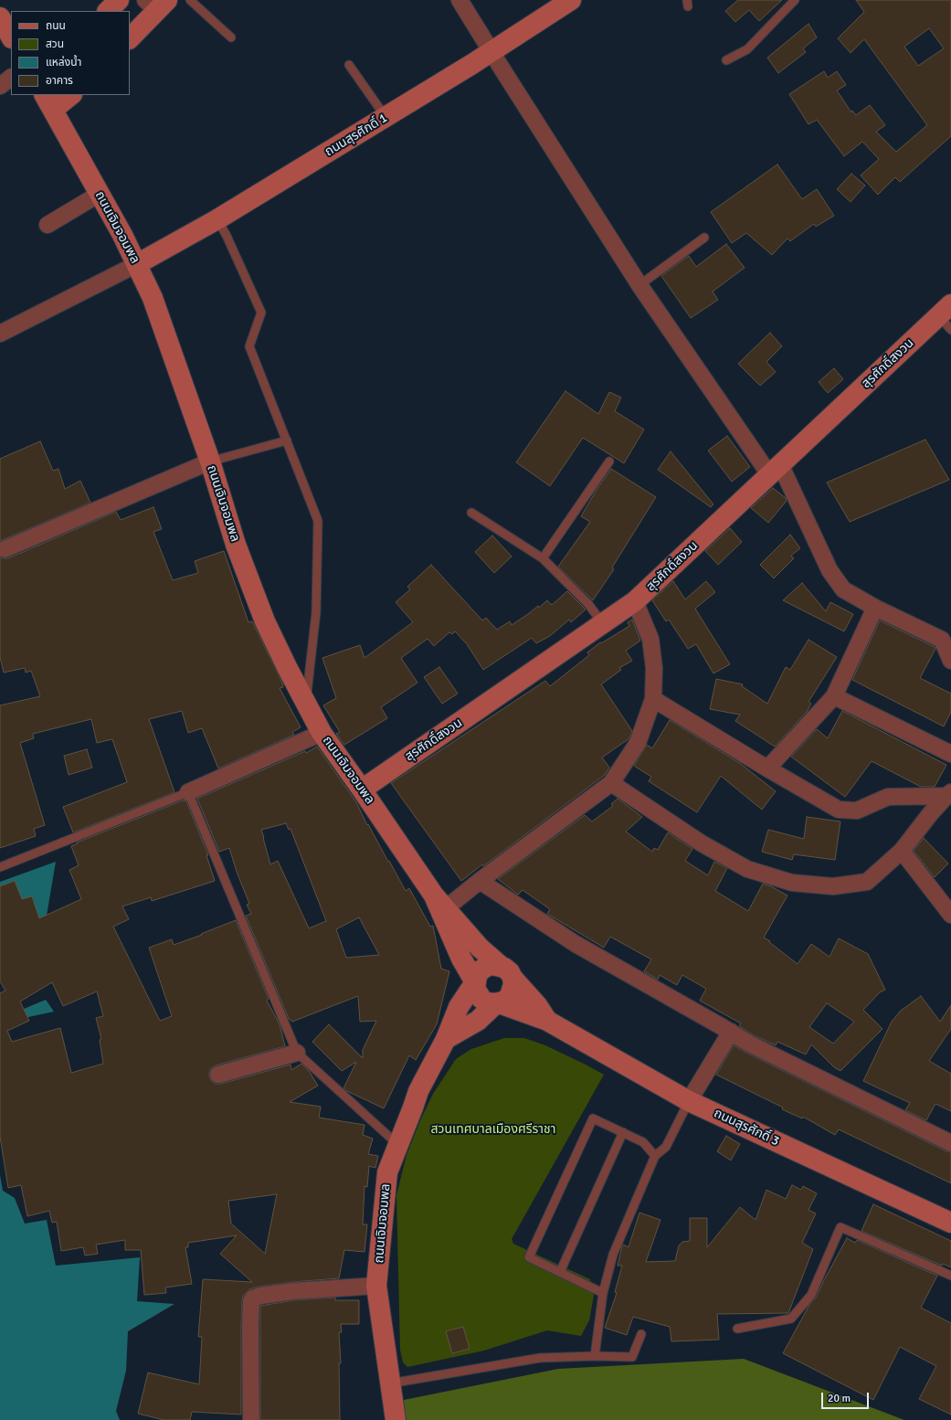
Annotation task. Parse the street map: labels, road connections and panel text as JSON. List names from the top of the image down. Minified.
{"streets":{"main road":["ถนนสุรศักดิ์ 1","ถนนเจิมจอมพล","สุรศักดิ์สงวน","ถนนสุรศักดิ์ 3"]},"crossings":[["ถนนสุรศักดิ์ 1","ถนนเจิมจอมพล"],["ถนนเจิมจอมพล","สุรศักดิ์สงวน"],["ถนนเจิมจอมพล","ถนนสุรศักดิ์ 3"]],"parks":["สวนเทศบาลเมืองศรีราชา"],"legend":["ถนน","สวน","แหล่งน้ำ","อาคาร"],"scale_bar":"20 m"}
